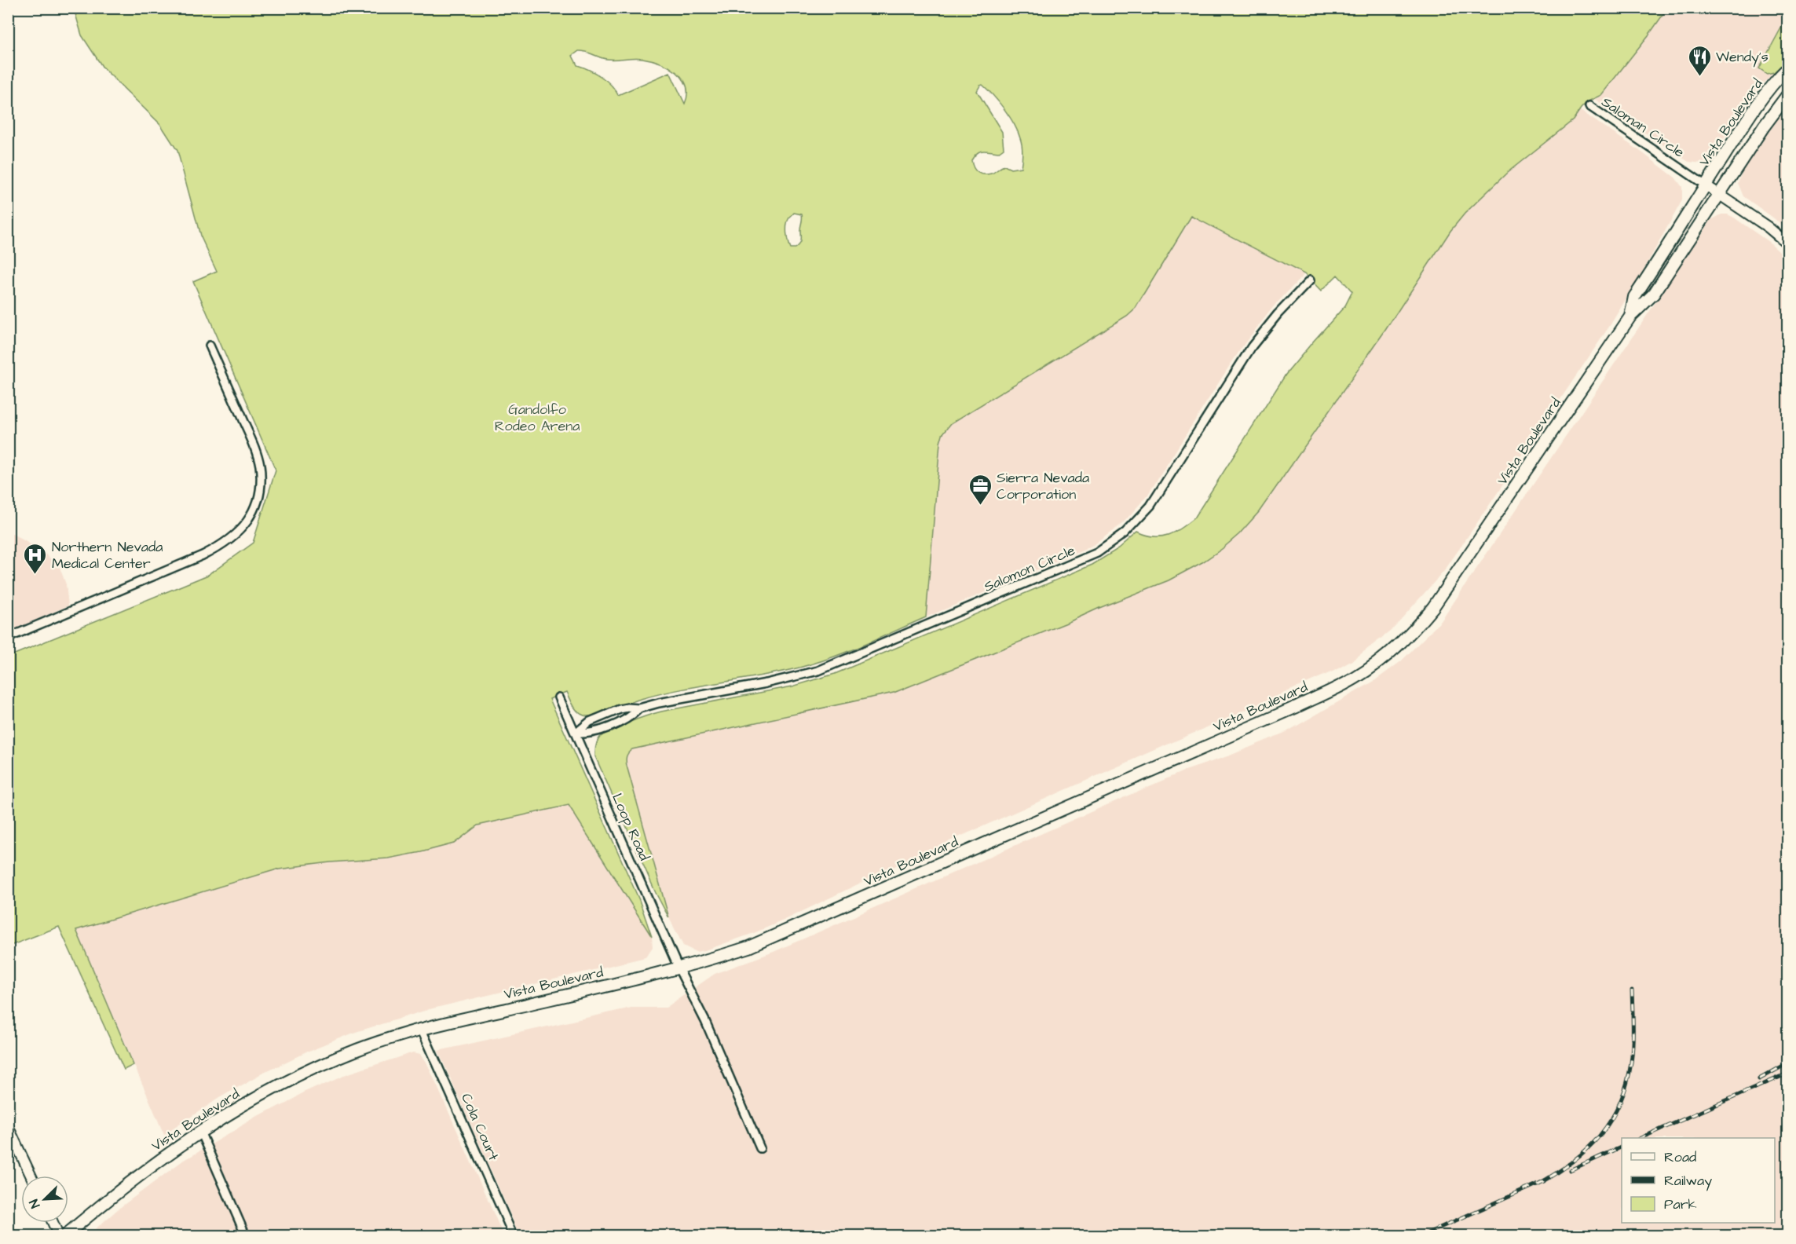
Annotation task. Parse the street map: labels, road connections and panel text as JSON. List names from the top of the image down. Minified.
{"streets":{"main road":["Vista Boulevard"],"street":["Saloman Circle","Salomon Circle","Loop Road","Cola Court"]},"crossings":[["Vista Boulevard","Saloman Circle"],["Vista Boulevard","Loop Road"],["Vista Boulevard","Cola Court"],["Salomon Circle","Loop Road"]],"parks":["Gandolfo Rodeo Arena"],"places":{"restaurant":["Wendy's"],"office":["Sierra Nevada Corporation"],"hospital":["Northern Nevada Medical Center"]},"legend":["Road","Railway","Park"],"north":"bottom left"}
